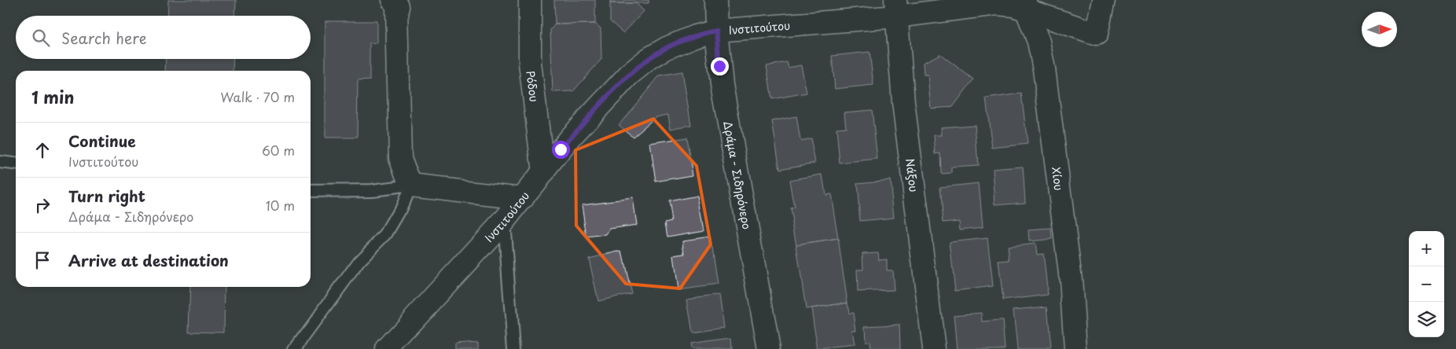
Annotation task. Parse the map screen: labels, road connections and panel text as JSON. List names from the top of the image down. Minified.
{"streets":{"street":["Ινστιτούτου","Ρόδου","Νάξου","Δράμα - Σιδηρόνερο","Χίου"]},"crossings":[["Ινστιτούτου","Ρόδου"],["Ινστιτούτου","Νάξου"],["Ινστιτούτου","Δράμα - Σιδηρόνερο"],["Ινστιτούτου","Χίου"]],"north":"right","page":{"search":"Search here","heading":["1 min","Walk · 70 m"],"list":[["Continue","Ινστιτούτου","60 m"],["Turn right","Δράμα - Σιδηρόνερο","10 m"],"Arrive at destination"],"map_buttons":["+","−"]}}
